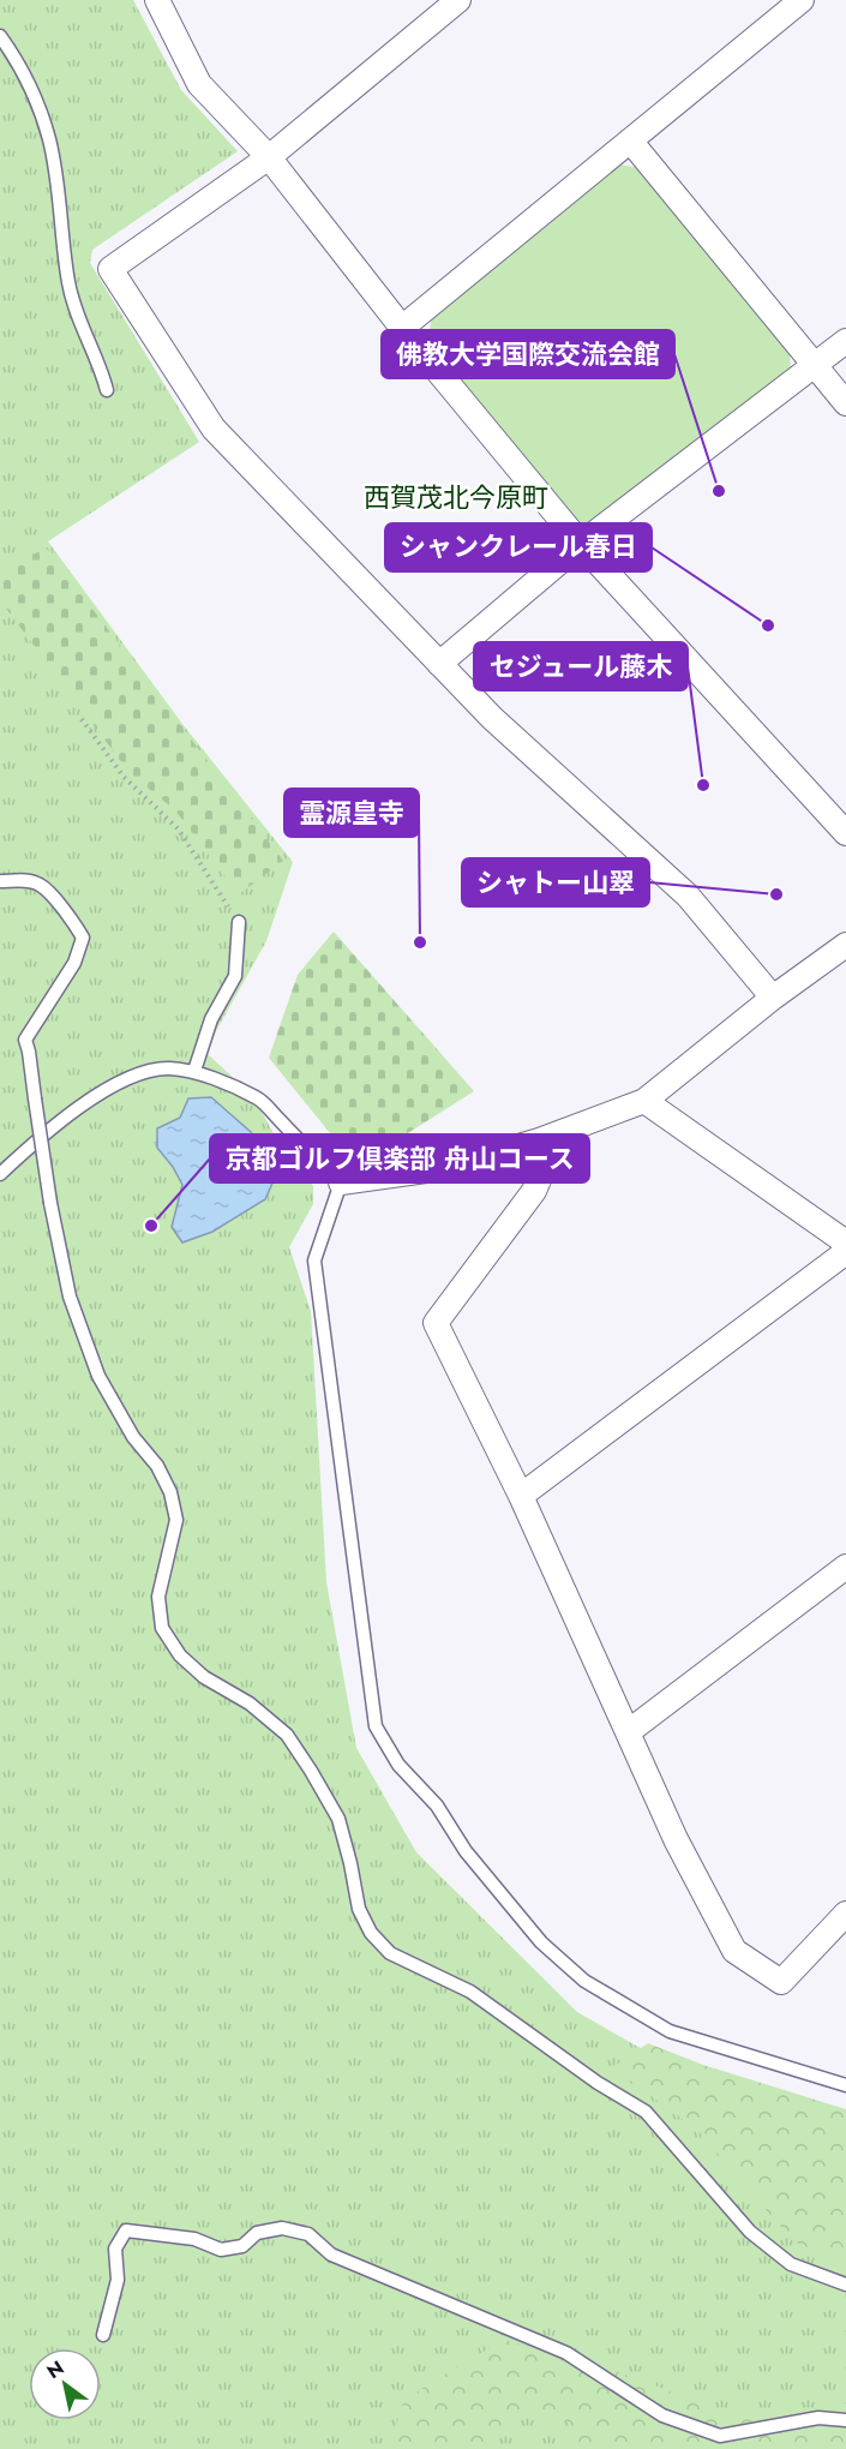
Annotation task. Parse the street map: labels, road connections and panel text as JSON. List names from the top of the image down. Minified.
{"districts":["西賀茂北今原町"],"places":["佛教大学国際交流会館","シャンクレール春日","セジュール藤木","シャトー山翠","霊源皇寺","京都ゴルフ倶楽部 舟山コース"],"north":"top left"}
